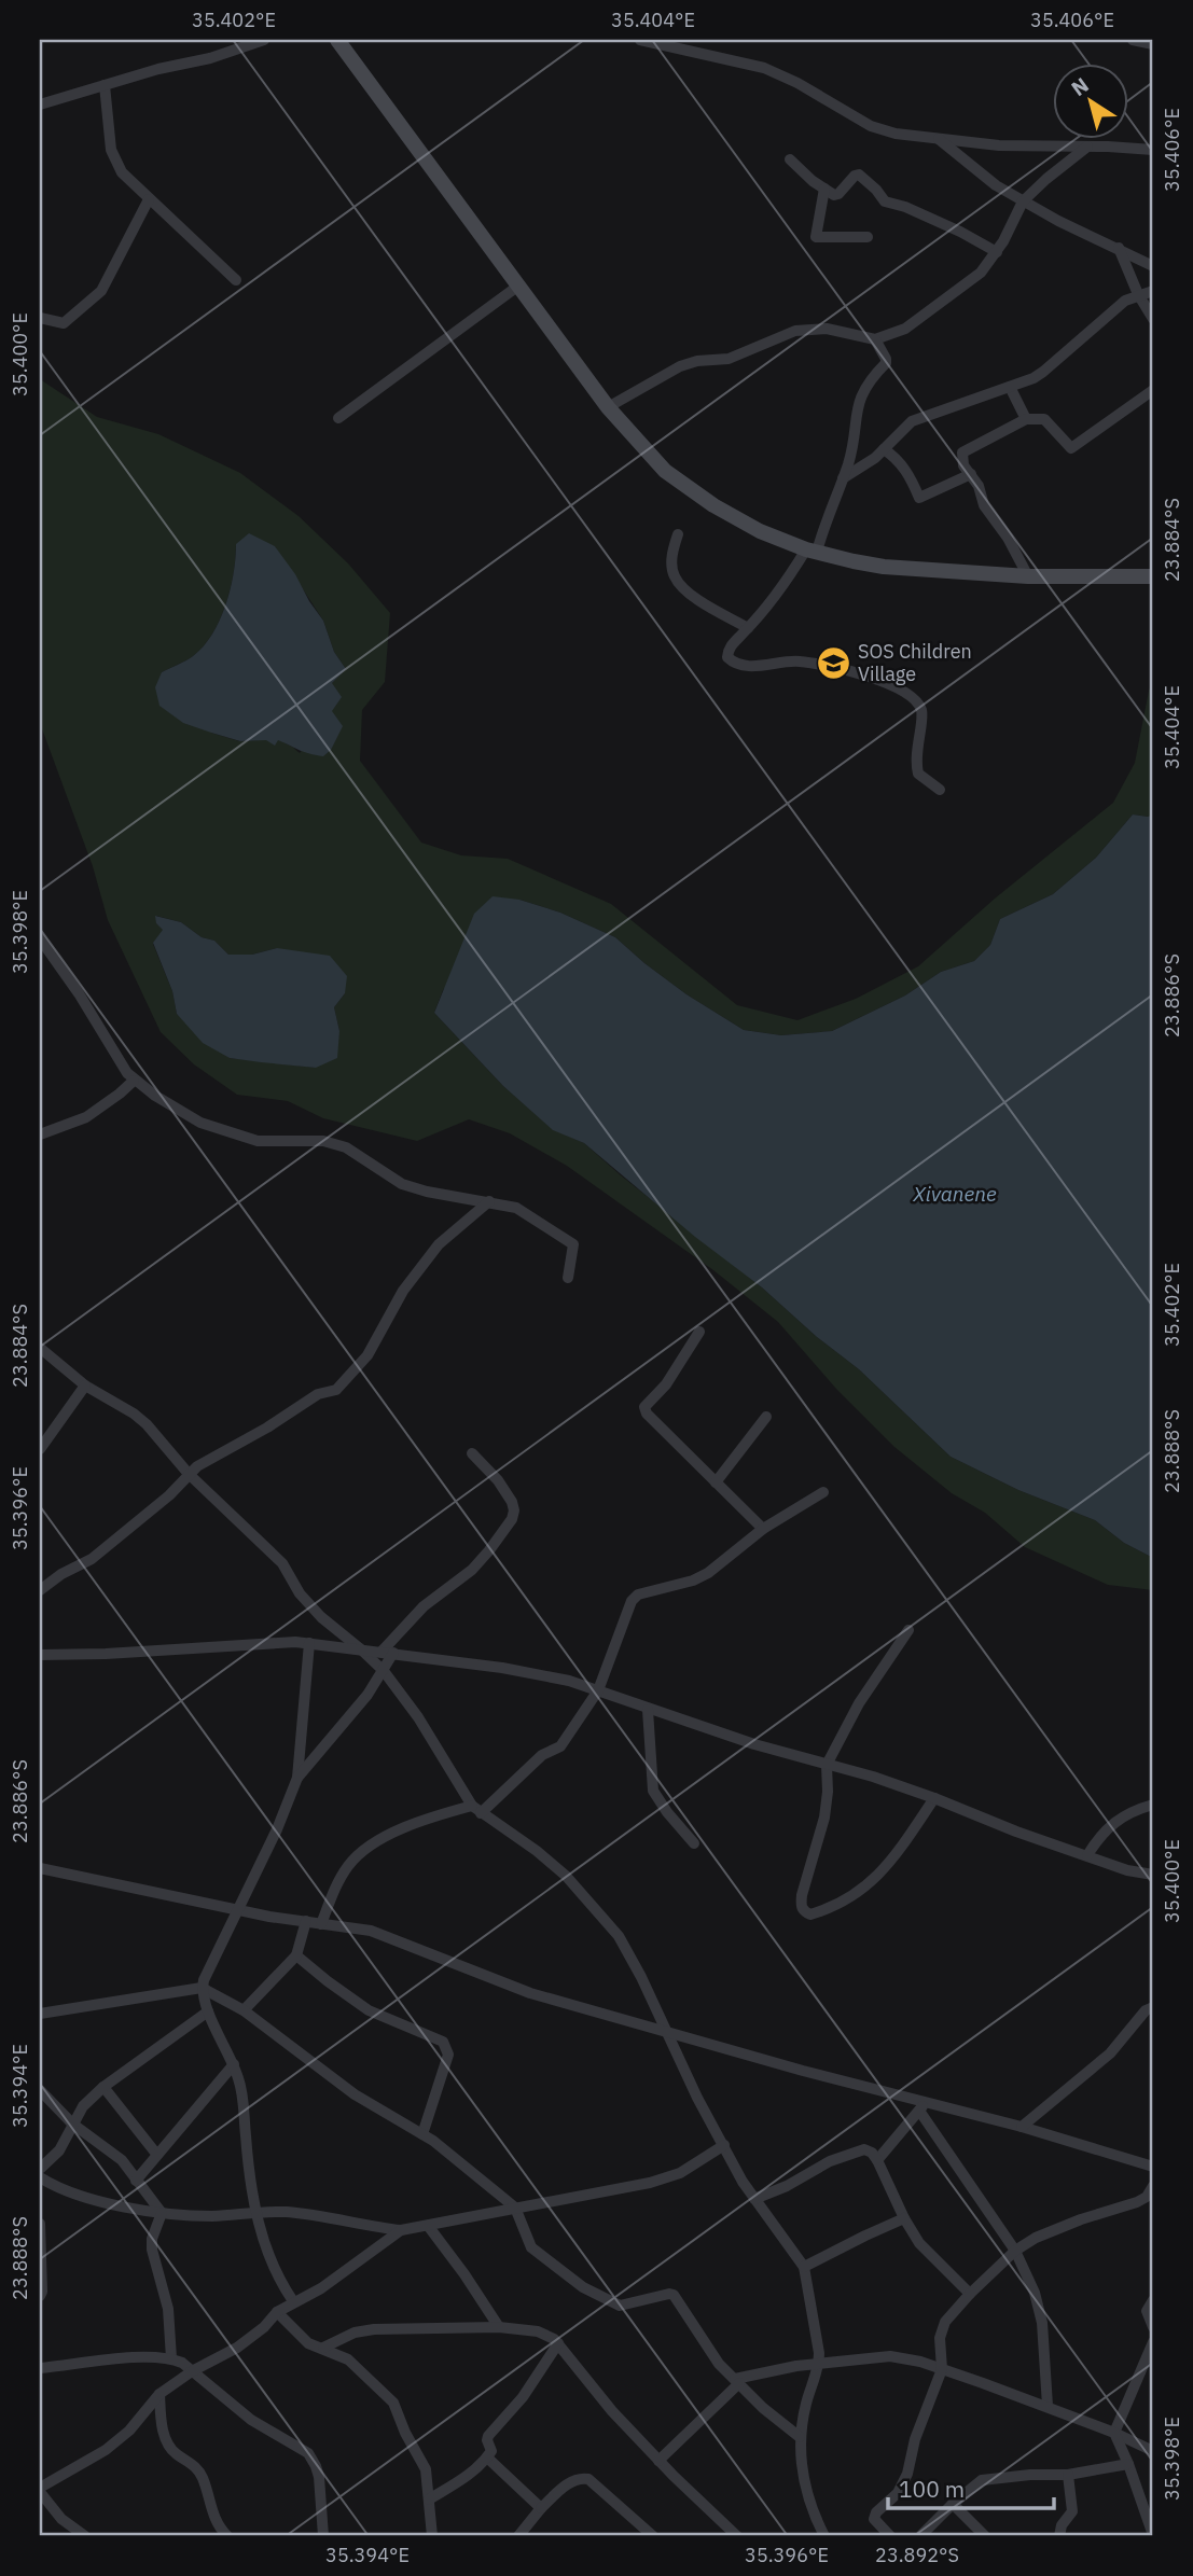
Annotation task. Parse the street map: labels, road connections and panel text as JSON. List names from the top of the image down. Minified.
{"water":["Xivanene"],"places":{"school or university":["SOS Children Village"]},"scale_bar":"100 m","north":"top left","coordinates":["35.402°E","35.404°E","35.406°E","35.400°E","23.884°S","35.398°E","23.886°S","23.888°S","35.396°E","35.394°E","23.892°S"]}
